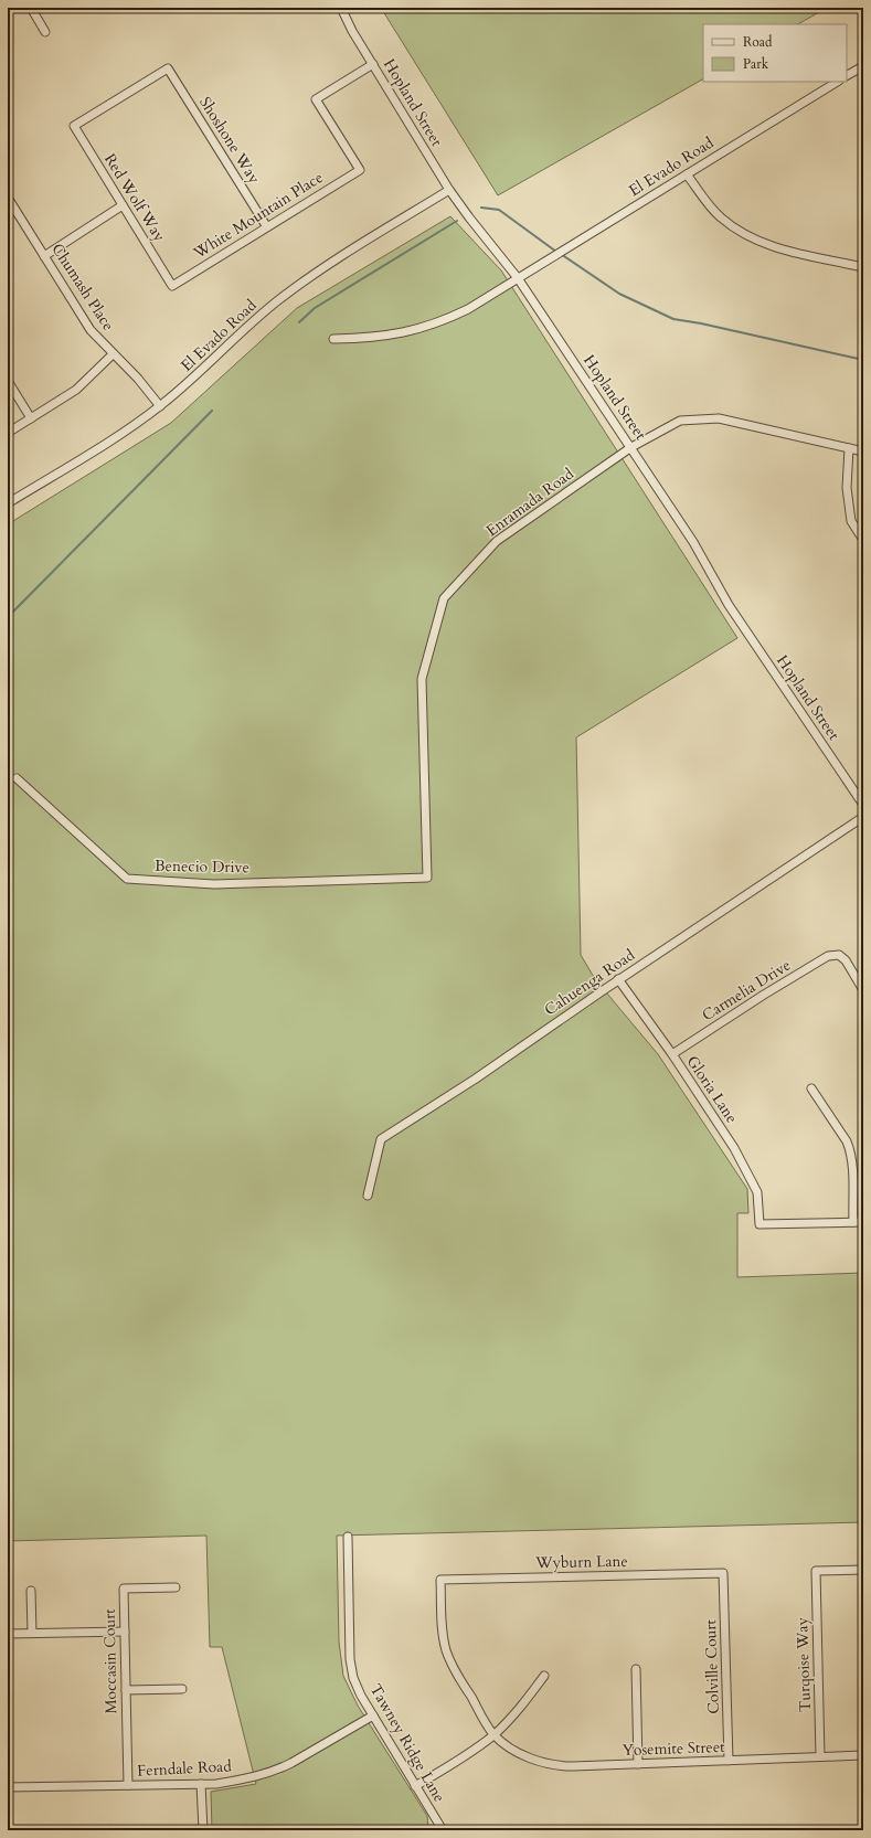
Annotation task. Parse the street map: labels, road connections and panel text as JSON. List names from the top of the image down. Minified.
{"streets":{"street":["Hopland Street","Shoshone Way","El Evado Road","Red Wolf Way","White Mountain Place","Chumash Place","Enramada Road","Benecio Drive","Cahuenga Road","Carmelia Drive","Gloria Lane","Wyburn Lane","Moccasin Court","Turqoise Way","Colville Court","Tawney Ridge Lane","Yosemite Street","Ferndale Road"]},"crossings":[["Hopland Street","El Evado Road"],["Hopland Street","White Mountain Place"],["Hopland Street","Enramada Road"],["Shoshone Way","Red Wolf Way"],["Shoshone Way","White Mountain Place"],["El Evado Road","Chumash Place"],["Red Wolf Way","White Mountain Place"],["Enramada Road","Benecio Drive"],["Cahuenga Road","Gloria Lane"],["Carmelia Drive","Gloria Lane"],["Wyburn Lane","Colville Court"],["Wyburn Lane","Yosemite Street"],["Moccasin Court","Ferndale Road"],["Turqoise Way","Yosemite Street"],["Colville Court","Yosemite Street"],["Tawney Ridge Lane","Ferndale Road"]],"legend":["Road","Park"]}
